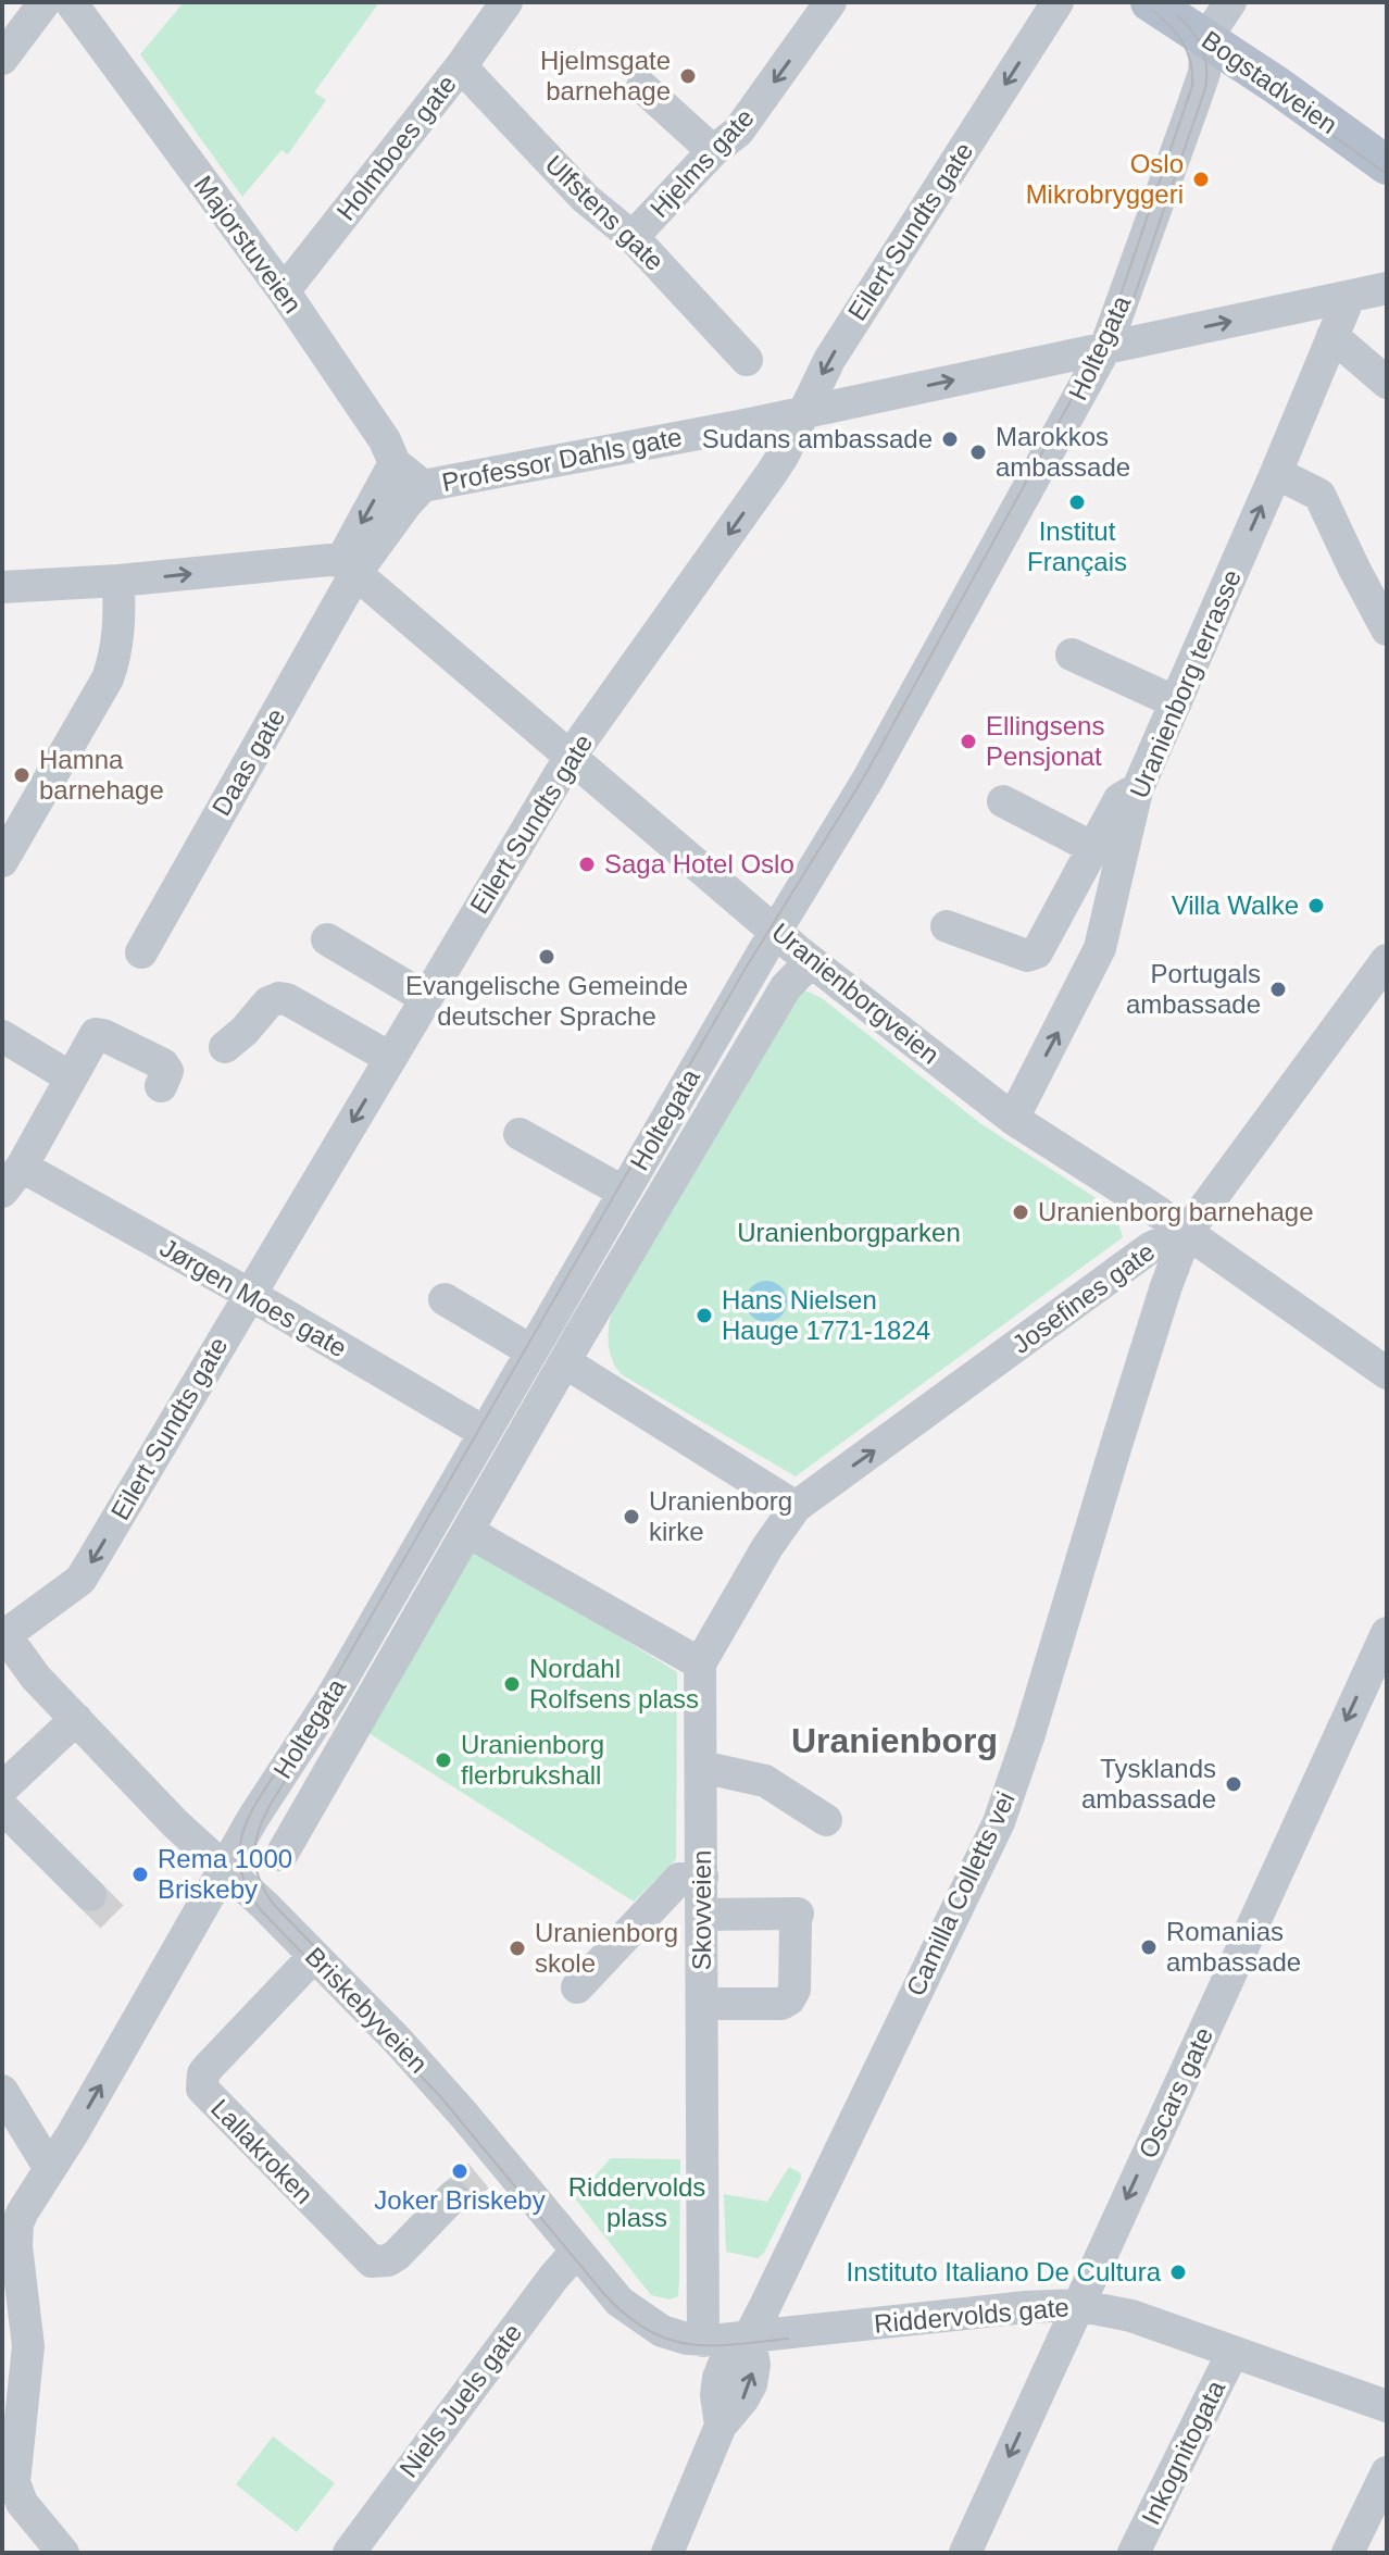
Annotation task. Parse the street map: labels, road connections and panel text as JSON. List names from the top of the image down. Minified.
{"streets":{"main road":["Bogstadveien"],"street":["Holmboes gate","Hjelms gate","Ulfstens gate","Eilert Sundts gate","Majorstuveien","Holtegata","Professor Dahls gate","Uranienborg terrasse","Daas gate","Uranienborgveien","Jørgen Moes gate","Josefines gate","Camilla Colletts vei","Skovveien","Briskebyveien","Oscars gate","Lallakroken","Riddervolds gate","Niels Juels gate","Inkognitogata"]},"crossings":[["Bogstadveien","Holtegata"],["Holmboes gate","Ulfstens gate"],["Holmboes gate","Majorstuveien"],["Hjelms gate","Ulfstens gate"],["Eilert Sundts gate","Professor Dahls gate"],["Eilert Sundts gate","Uranienborgveien"],["Eilert Sundts gate","Jørgen Moes gate"],["Eilert Sundts gate","Briskebyveien"],["Majorstuveien","Professor Dahls gate"],["Holtegata","Professor Dahls gate"],["Holtegata","Uranienborgveien"],["Holtegata","Jørgen Moes gate"],["Holtegata","Briskebyveien"],["Professor Dahls gate","Uranienborg terrasse"],["Professor Dahls gate","Daas gate"],["Professor Dahls gate","Uranienborgveien"],["Uranienborg terrasse","Uranienborgveien"],["Daas gate","Uranienborgveien"],["Uranienborgveien","Josefines gate"],["Uranienborgveien","Camilla Colletts vei"],["Josefines gate","Camilla Colletts vei"],["Camilla Colletts vei","Briskebyveien"],["Camilla Colletts vei","Riddervolds gate"],["Skovveien","Briskebyveien"],["Briskebyveien","Lallakroken"],["Briskebyveien","Riddervolds gate"],["Briskebyveien","Niels Juels gate"],["Oscars gate","Riddervolds gate"],["Riddervolds gate","Inkognitogata"]],"one_way":["Hjelms gate","Eilert Sundts gate","Professor Dahls gate","Uranienborg terrasse","Josefines gate","Oscars gate"],"districts":["Uranienborg"],"parks":["Uranienborgparken","Riddervolds plass"],"places":["Hjelmsgate barnehage","Oslo Mikrobryggeri","Sudans ambassade","Marokkos ambassade","Institut Français","Ellingsens Pensjonat","Hamna barnehage","Saga Hotel Oslo","Villa Walke","Evangelische Gemeinde deutscher Sprache","Portugals ambassade","Uranienborg barnehage","Hans Nielsen Hauge 1771-1824","Uranienborg kirke","Nordahl Rolfsens plass","Uranienborg flerbrukshall","Tysklands ambassade","Rema 1000 Briskeby","Romanias ambassade","Uranienborg skole","Joker Briskeby","Instituto Italiano De Cultura"]}
